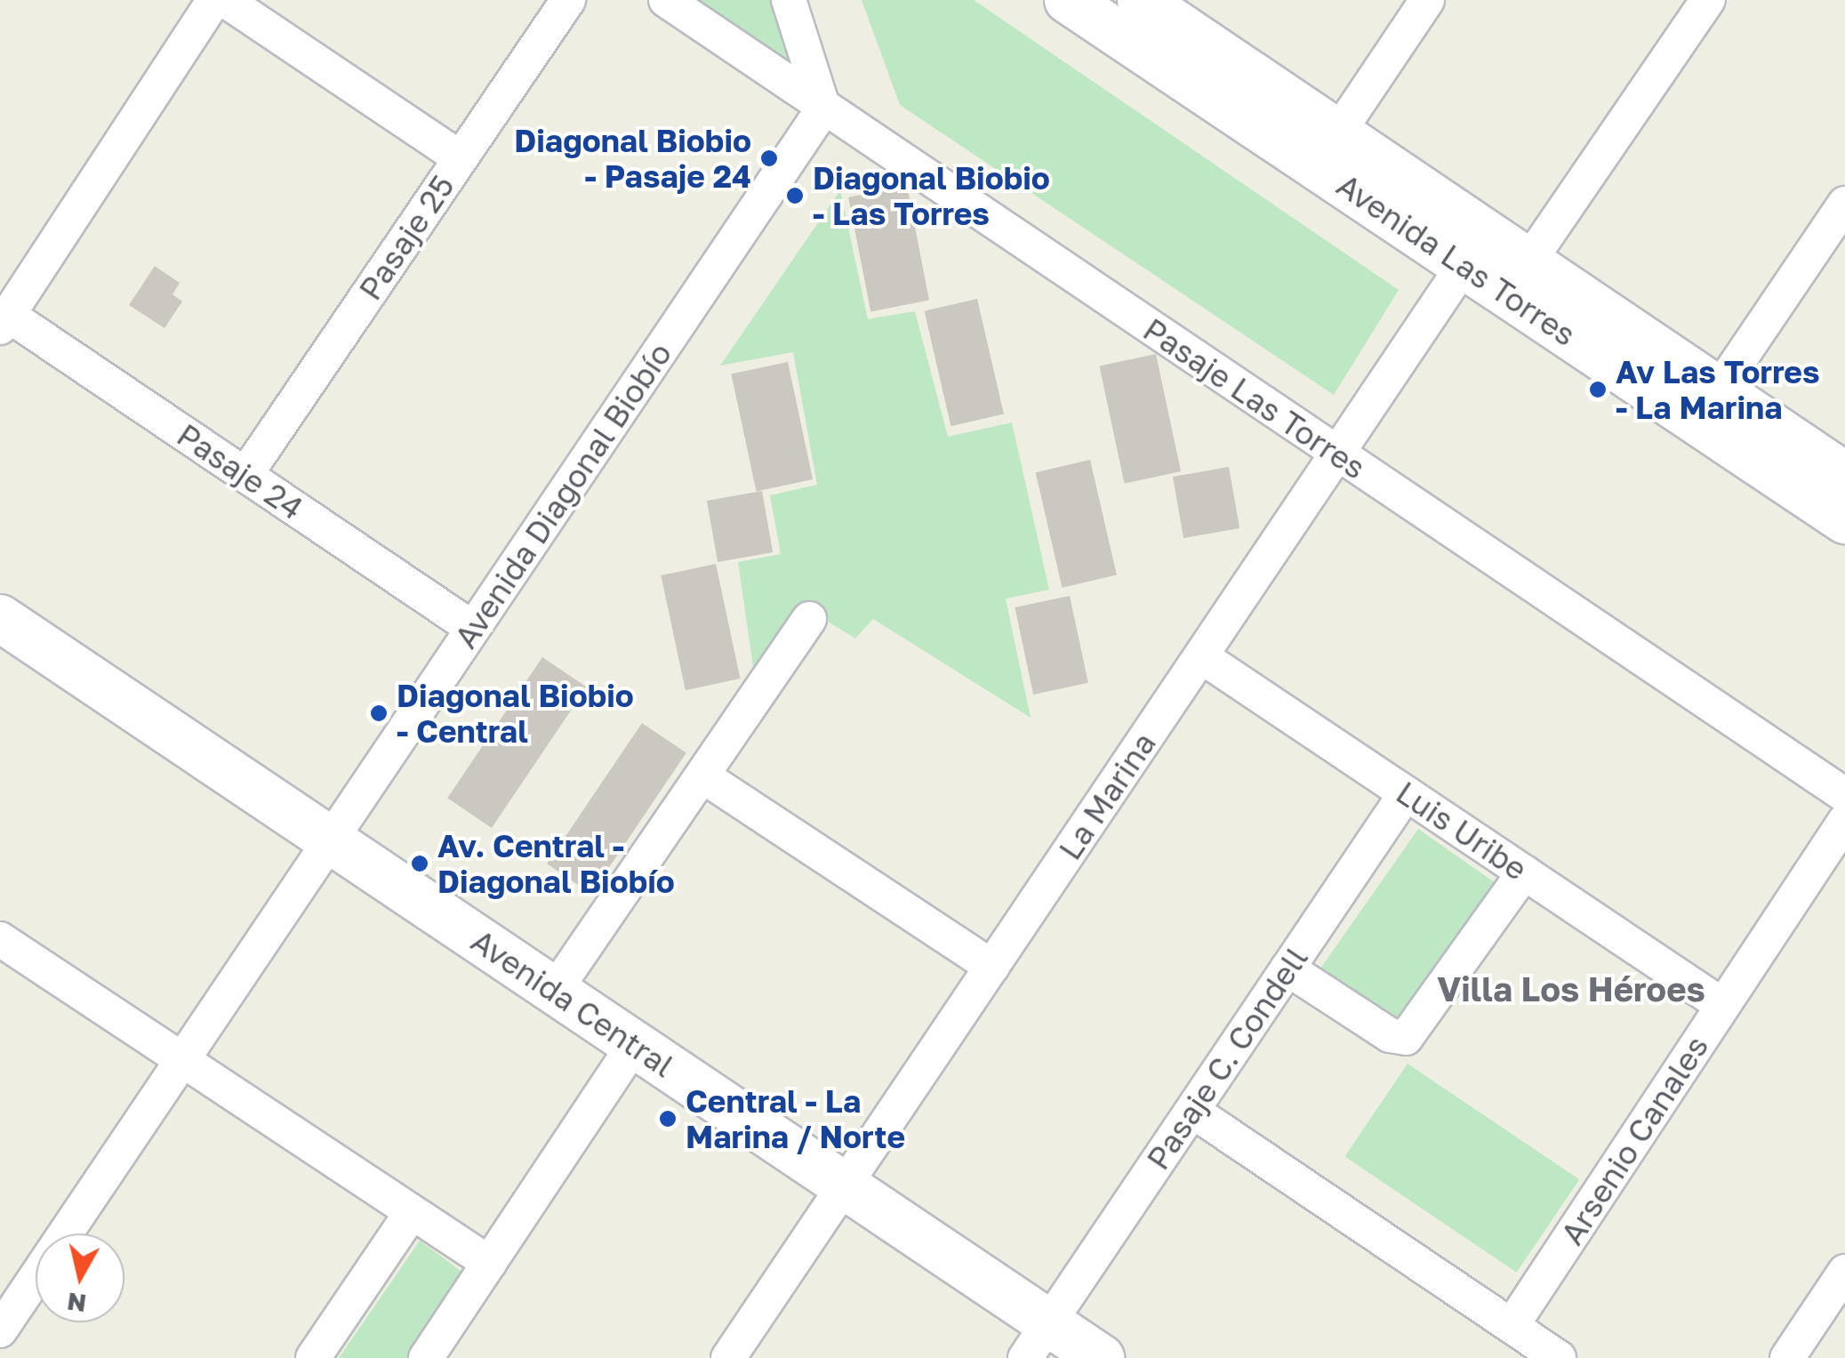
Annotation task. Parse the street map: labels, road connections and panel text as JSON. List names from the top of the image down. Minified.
{"streets":{"street":["Pasaje 25","Avenida Las Torres","Pasaje Las Torres","Pasaje 24","Avenida Diagonal Biobío","La Marina","Luis Uribe","Avenida Central","Pasaje C. Condell","Arsenio Canales"]},"crossings":[["Pasaje 25","Pasaje 24"],["Avenida Las Torres","La Marina"],["Pasaje Las Torres","Avenida Diagonal Biobío"],["Pasaje Las Torres","La Marina"],["Pasaje 24","Avenida Diagonal Biobío"],["Avenida Diagonal Biobío","Avenida Central"],["La Marina","Luis Uribe"],["La Marina","Avenida Central"],["Luis Uribe","Pasaje C. Condell"],["Luis Uribe","Arsenio Canales"],["Avenida Central","Pasaje C. Condell"]],"districts":["Villa Los Héroes"],"places":["Diagonal Biobio - Pasaje 24","Diagonal Biobio - Las Torres","Av Las Torres - La Marina","Diagonal Biobio - Central","Av. Central - Diagonal Biobío","Central - La Marina / Norte"],"north":"bottom"}
